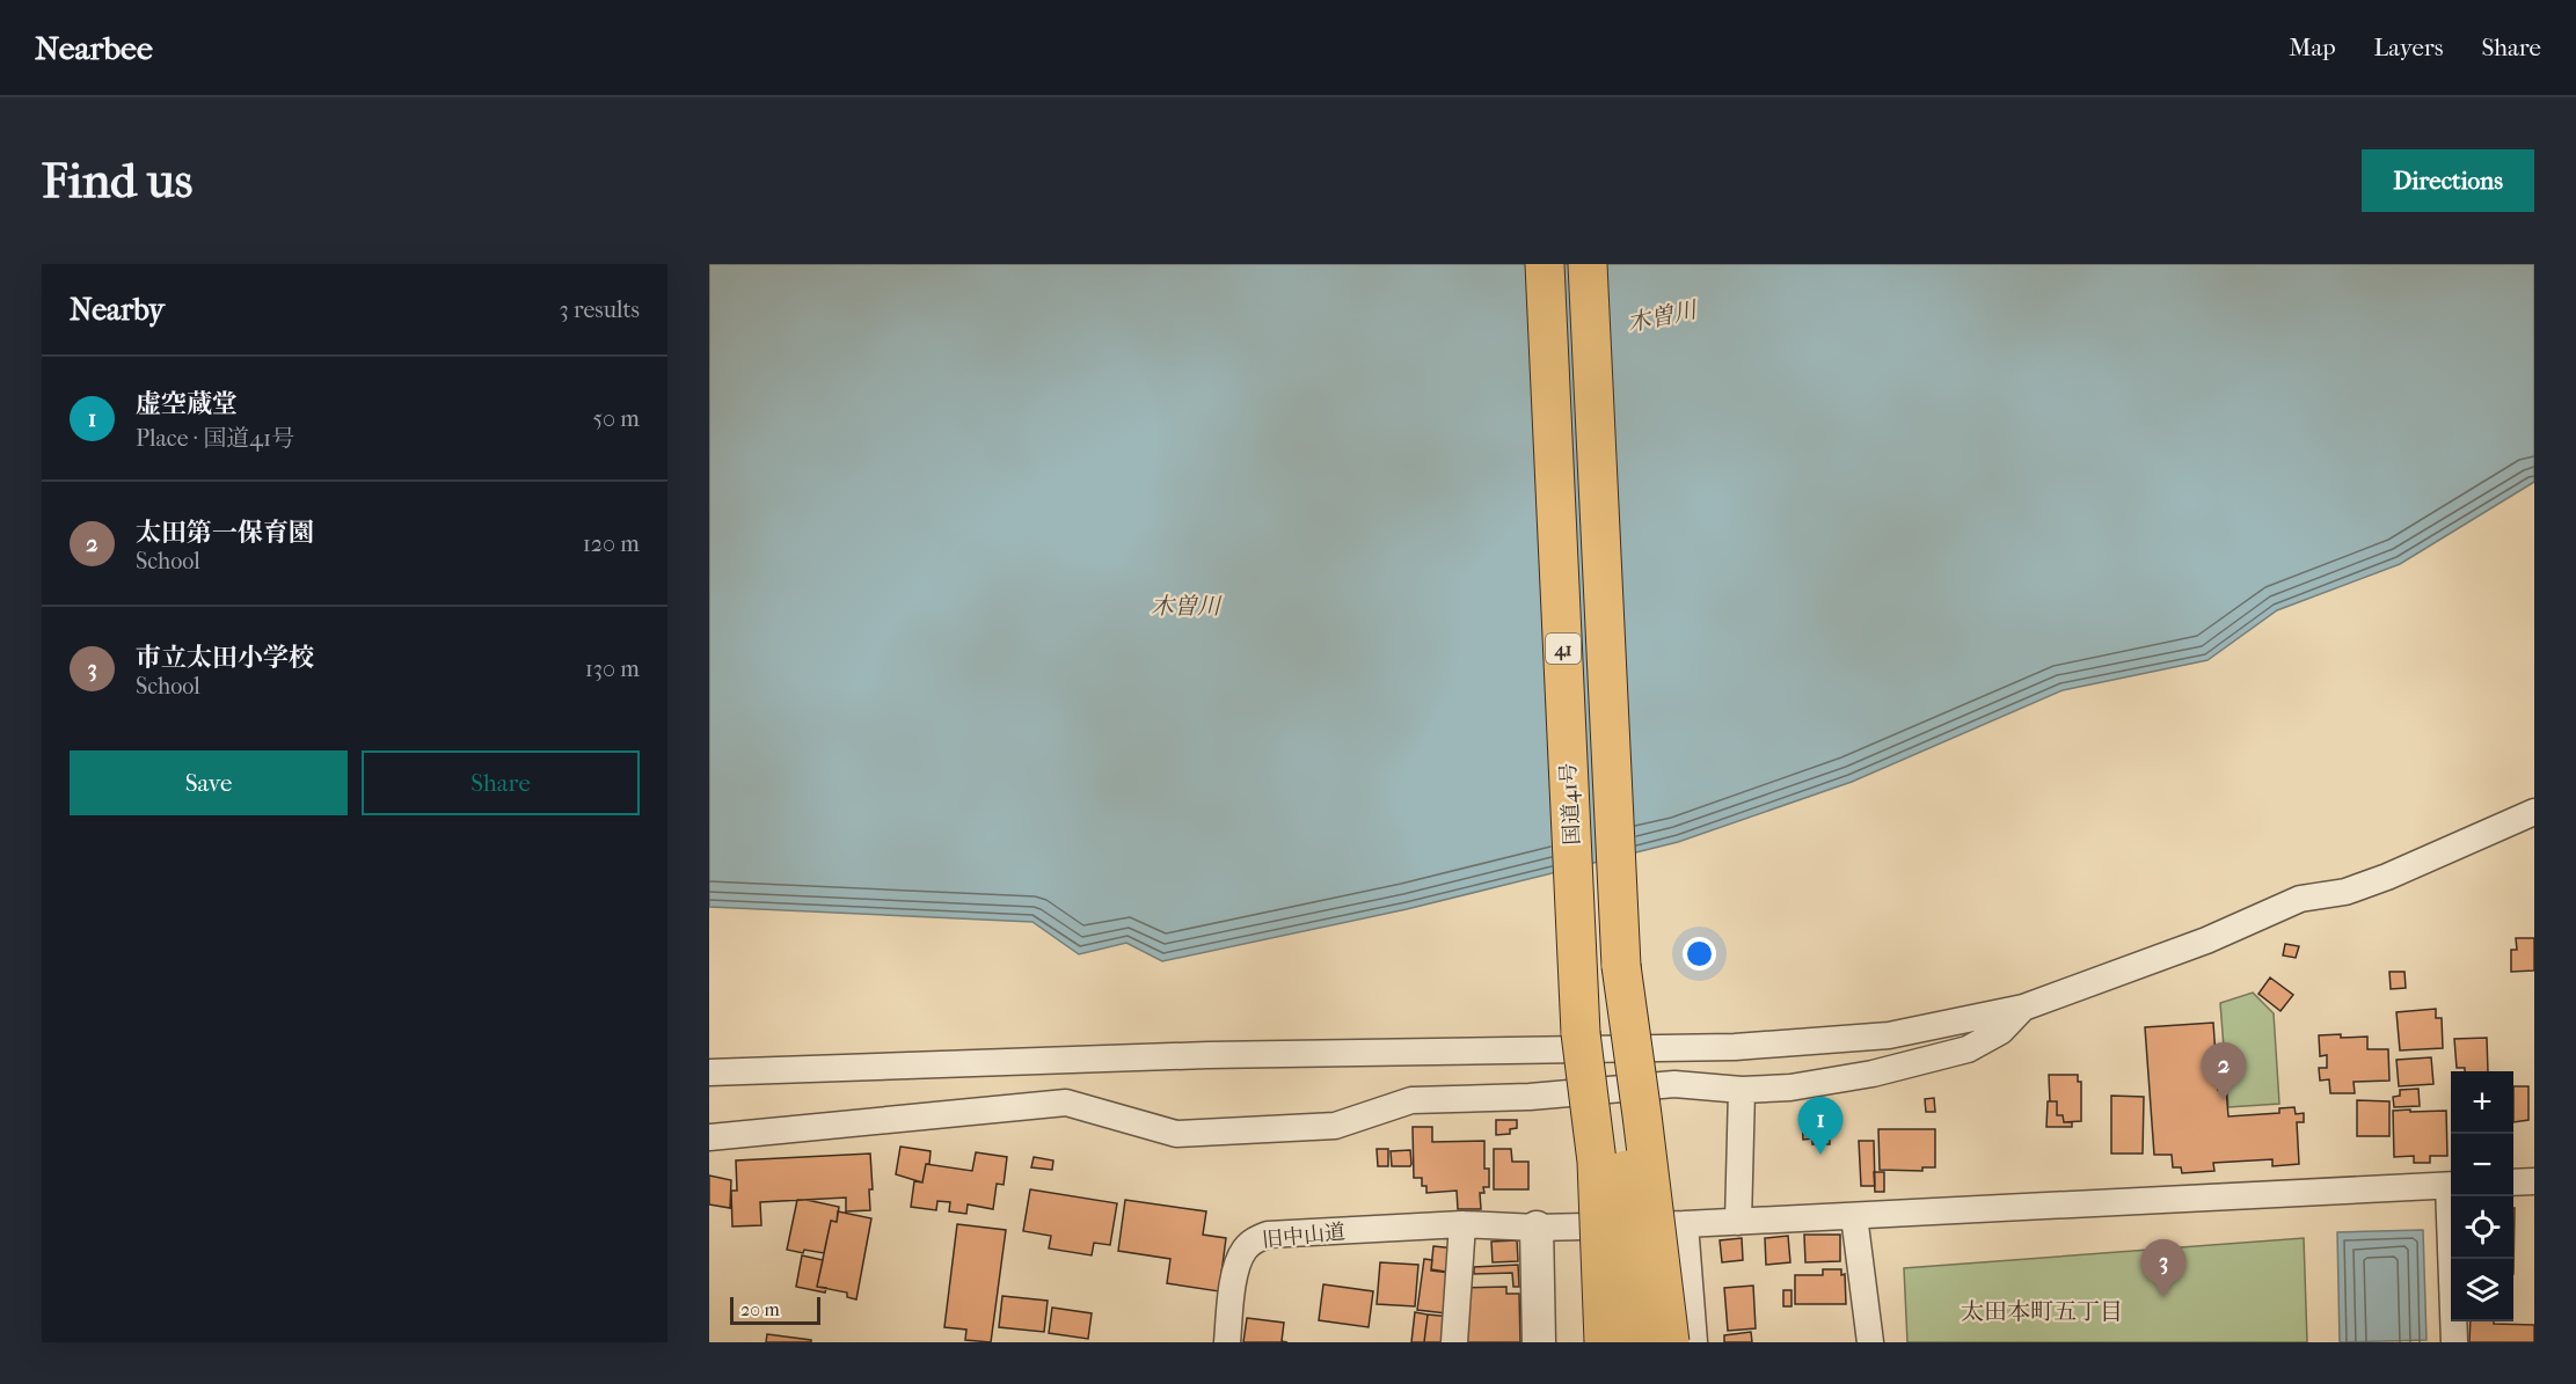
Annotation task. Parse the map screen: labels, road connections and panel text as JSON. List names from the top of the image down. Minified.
{"streets":{"highway":["41","国道41号"],"street":["旧中山道"]},"districts":["太田本町五丁目"],"water":["木曽川"],"scale_bar":"20 m","page":{"header":"Nearbee","nav":["Map","Layers","Share"],"buttons":["Directions",["Save","Share"]],"title":"Find us","heading":["Nearby","3 results"],"list":[{"mark":"1","name":"虚空蔵堂","note":"Place · 国道41号","value":"50 m"},{"mark":"2","name":"太田第一保育園","note":"School","value":"120 m"},{"mark":"3","name":"市立太田小学校","note":"School","value":"130 m"}],"pins":["2","1","3"],"map_buttons":["+","−"],"scale":"20 m"}}
